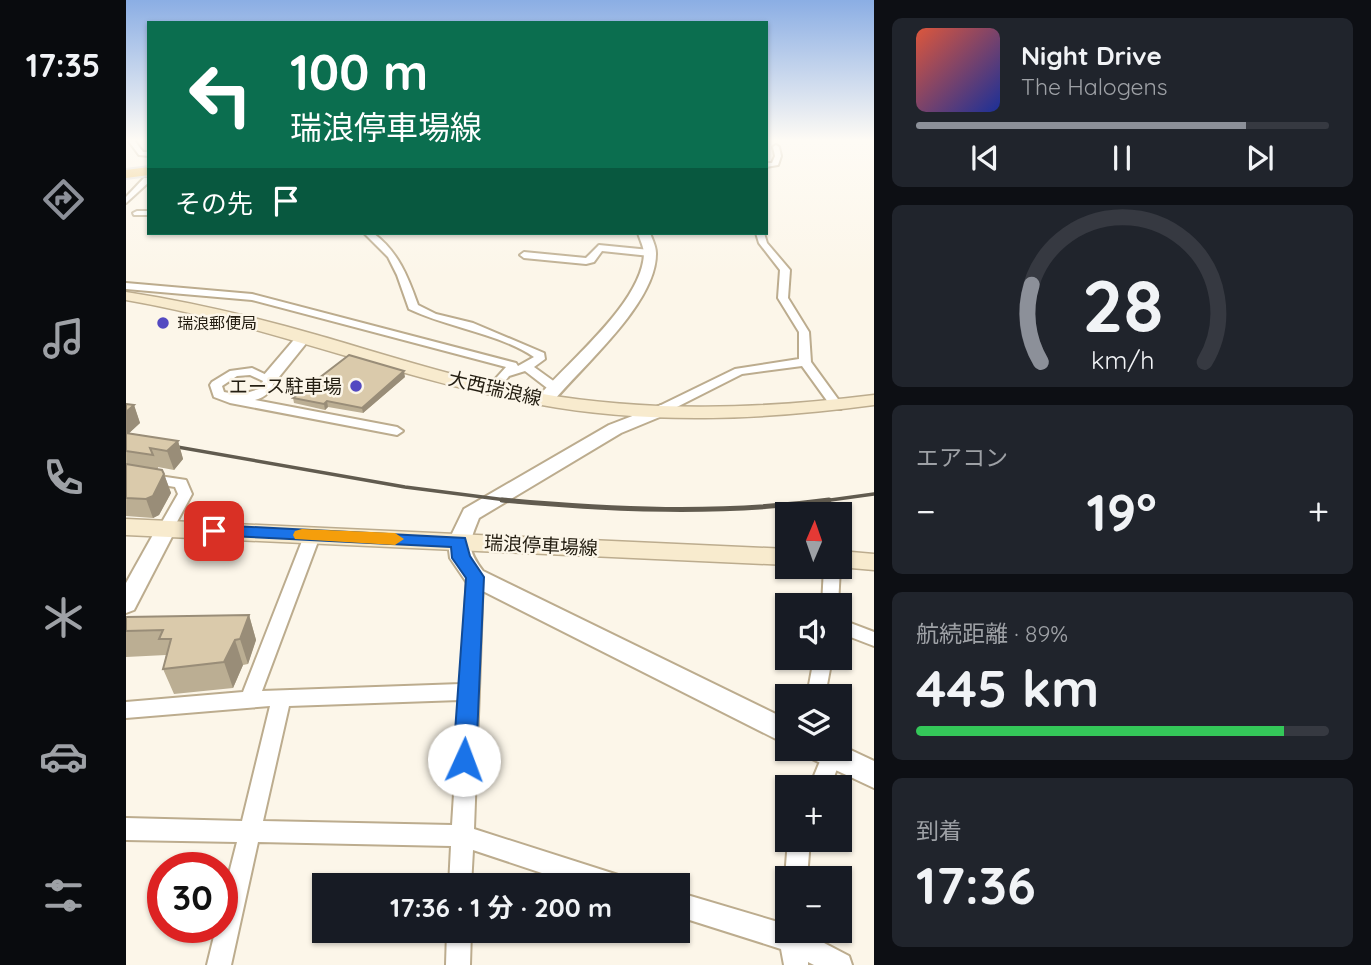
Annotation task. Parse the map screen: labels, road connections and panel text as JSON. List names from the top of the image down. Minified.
{"streets":{"main road":["大西瑞浪線","瑞浪停車場線"]},"places":["瑞浪郵便局","エース駐車場"],"north":"top","page":{"tabs":"17:35","turn":["100 m","瑞浪停車場線"],"song":["Night Drive","The Halogens"],"then":"その先","tile":["エアコン",["航続距離 · 89%","445 km"],["到着","17:36"]],"heat":["−","19°","+"],"map_buttons":["+","−"],"limit":"30","trip":"17:36 · 1 分 · 200 m","gauge":["28","km/h"]}}
